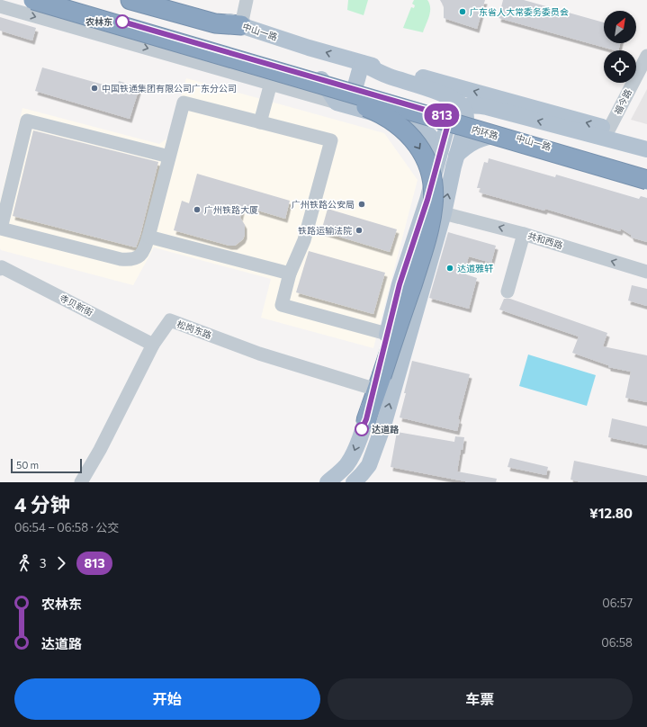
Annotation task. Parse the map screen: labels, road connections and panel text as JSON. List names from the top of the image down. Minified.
{"streets":{"highway":["内环路"],"main road":["中山一路"],"street":["福今路","共和西路","寺贝新街","松岗东路"]},"crossings":[["中山一路","福今路"],["寺贝新街","松岗东路"]],"one_way":["共和西路"],"places":["广东省人大常委务委员会","农林东","中国铁通集团有限公司广东分公司","广州铁路公安局","广州铁路大厦","铁路运输法院","达道雅轩","达道路"],"lines":["bus line 813"],"scale_bar":"50 m","north":"top right","page":{"on_map":"813","scale":"50 m","heading":["4 分钟","06:54 – 06:58 · 公交","¥12.80"],"legs":["3","813"],"list":[{"name":"农林东","value":"06:57"},{"name":"达道路","value":"06:58"}],"buttons":["开始","车票"]}}
